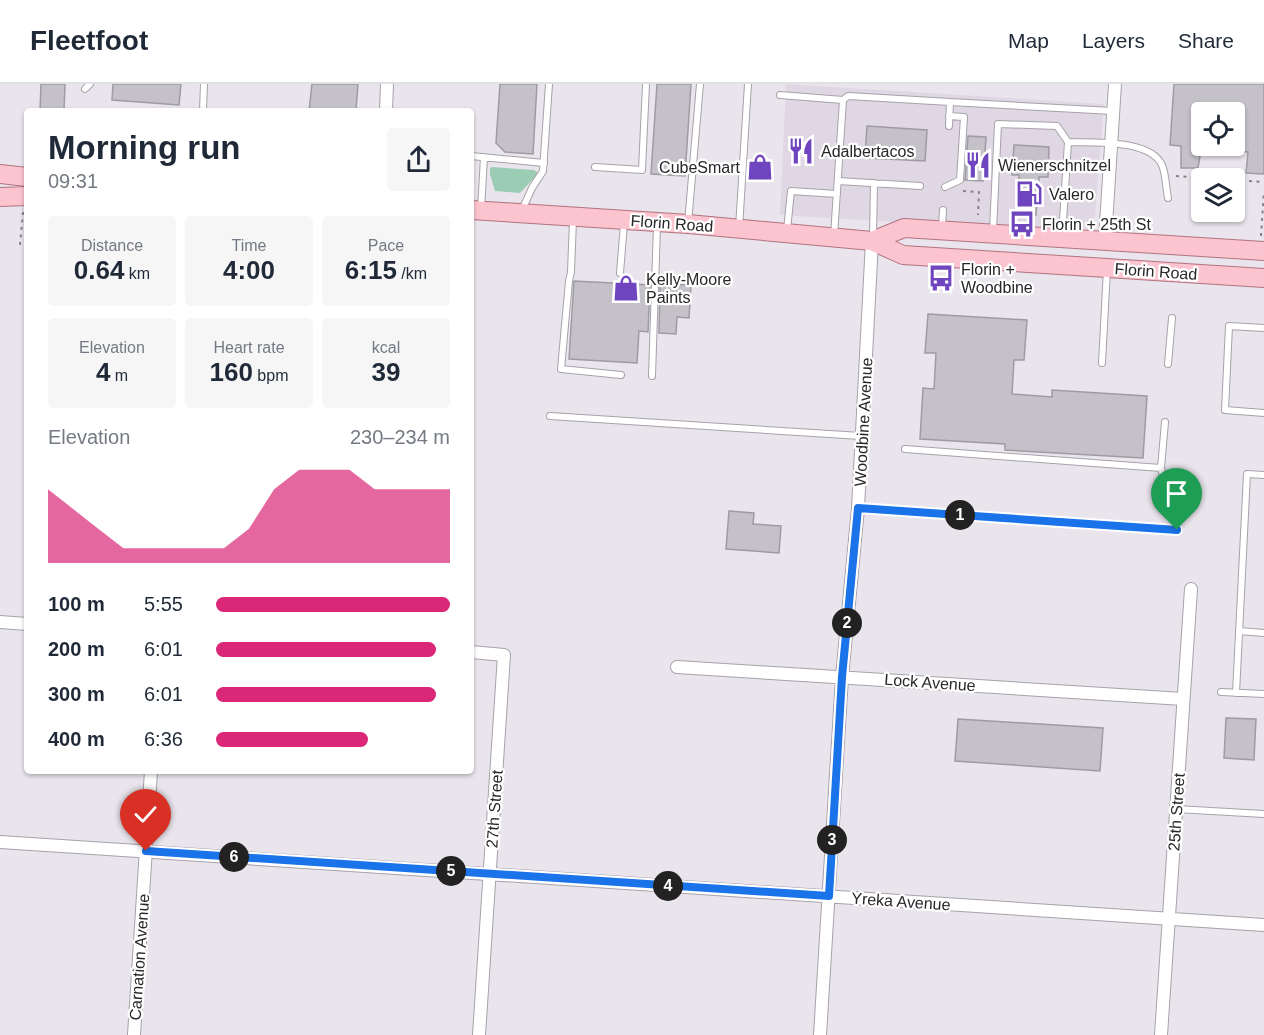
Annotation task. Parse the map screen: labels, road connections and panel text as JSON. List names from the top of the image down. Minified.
{"streets":{"main road":["Florin Road"],"street":["Woodbine Avenue","Lock Avenue","27th Street","25th Street","Yreka Avenue","Carnation Avenue"]},"crossings":[["Florin Road","Woodbine Avenue"],["Woodbine Avenue","Lock Avenue"],["Woodbine Avenue","Yreka Avenue"],["Lock Avenue","25th Street"],["27th Street","Yreka Avenue"],["25th Street","Yreka Avenue"],["Yreka Avenue","Carnation Avenue"]],"places":{"restaurant":["Adalbertacos","Wienerschnitzel"],"shop":["CubeSmart","Kelly-Moore Paints"],"fuel station":["Valero"],"bus stop":["Florin + 25th St","Florin + Woodbine"]},"page":{"header":"Fleetfoot","nav":["Map","Layers","Share"],"heading":["Morning run","09:31"],"stats":[["Distance","0.64 km"],["Time","4:00"],["Pace","6:15 /km"],["Elevation","4 m"],["Heart rate","160 bpm"],["kcal","39"]],"chart":["Elevation","230–234 m"],"pins":["1","2","3","6","5","4"],"list":[{"name":"100 m","note":"5:55"},{"name":"200 m","note":"6:01"},{"name":"300 m","note":"6:01"},{"name":"400 m","note":"6:36"}]}}
